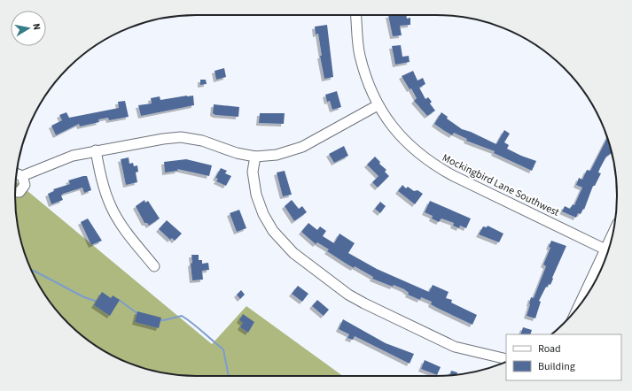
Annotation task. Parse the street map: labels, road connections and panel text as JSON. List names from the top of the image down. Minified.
{"streets":{"street":["Mockingbird Lane Southwest"]},"legend":["Road","Building"],"north":"right"}
